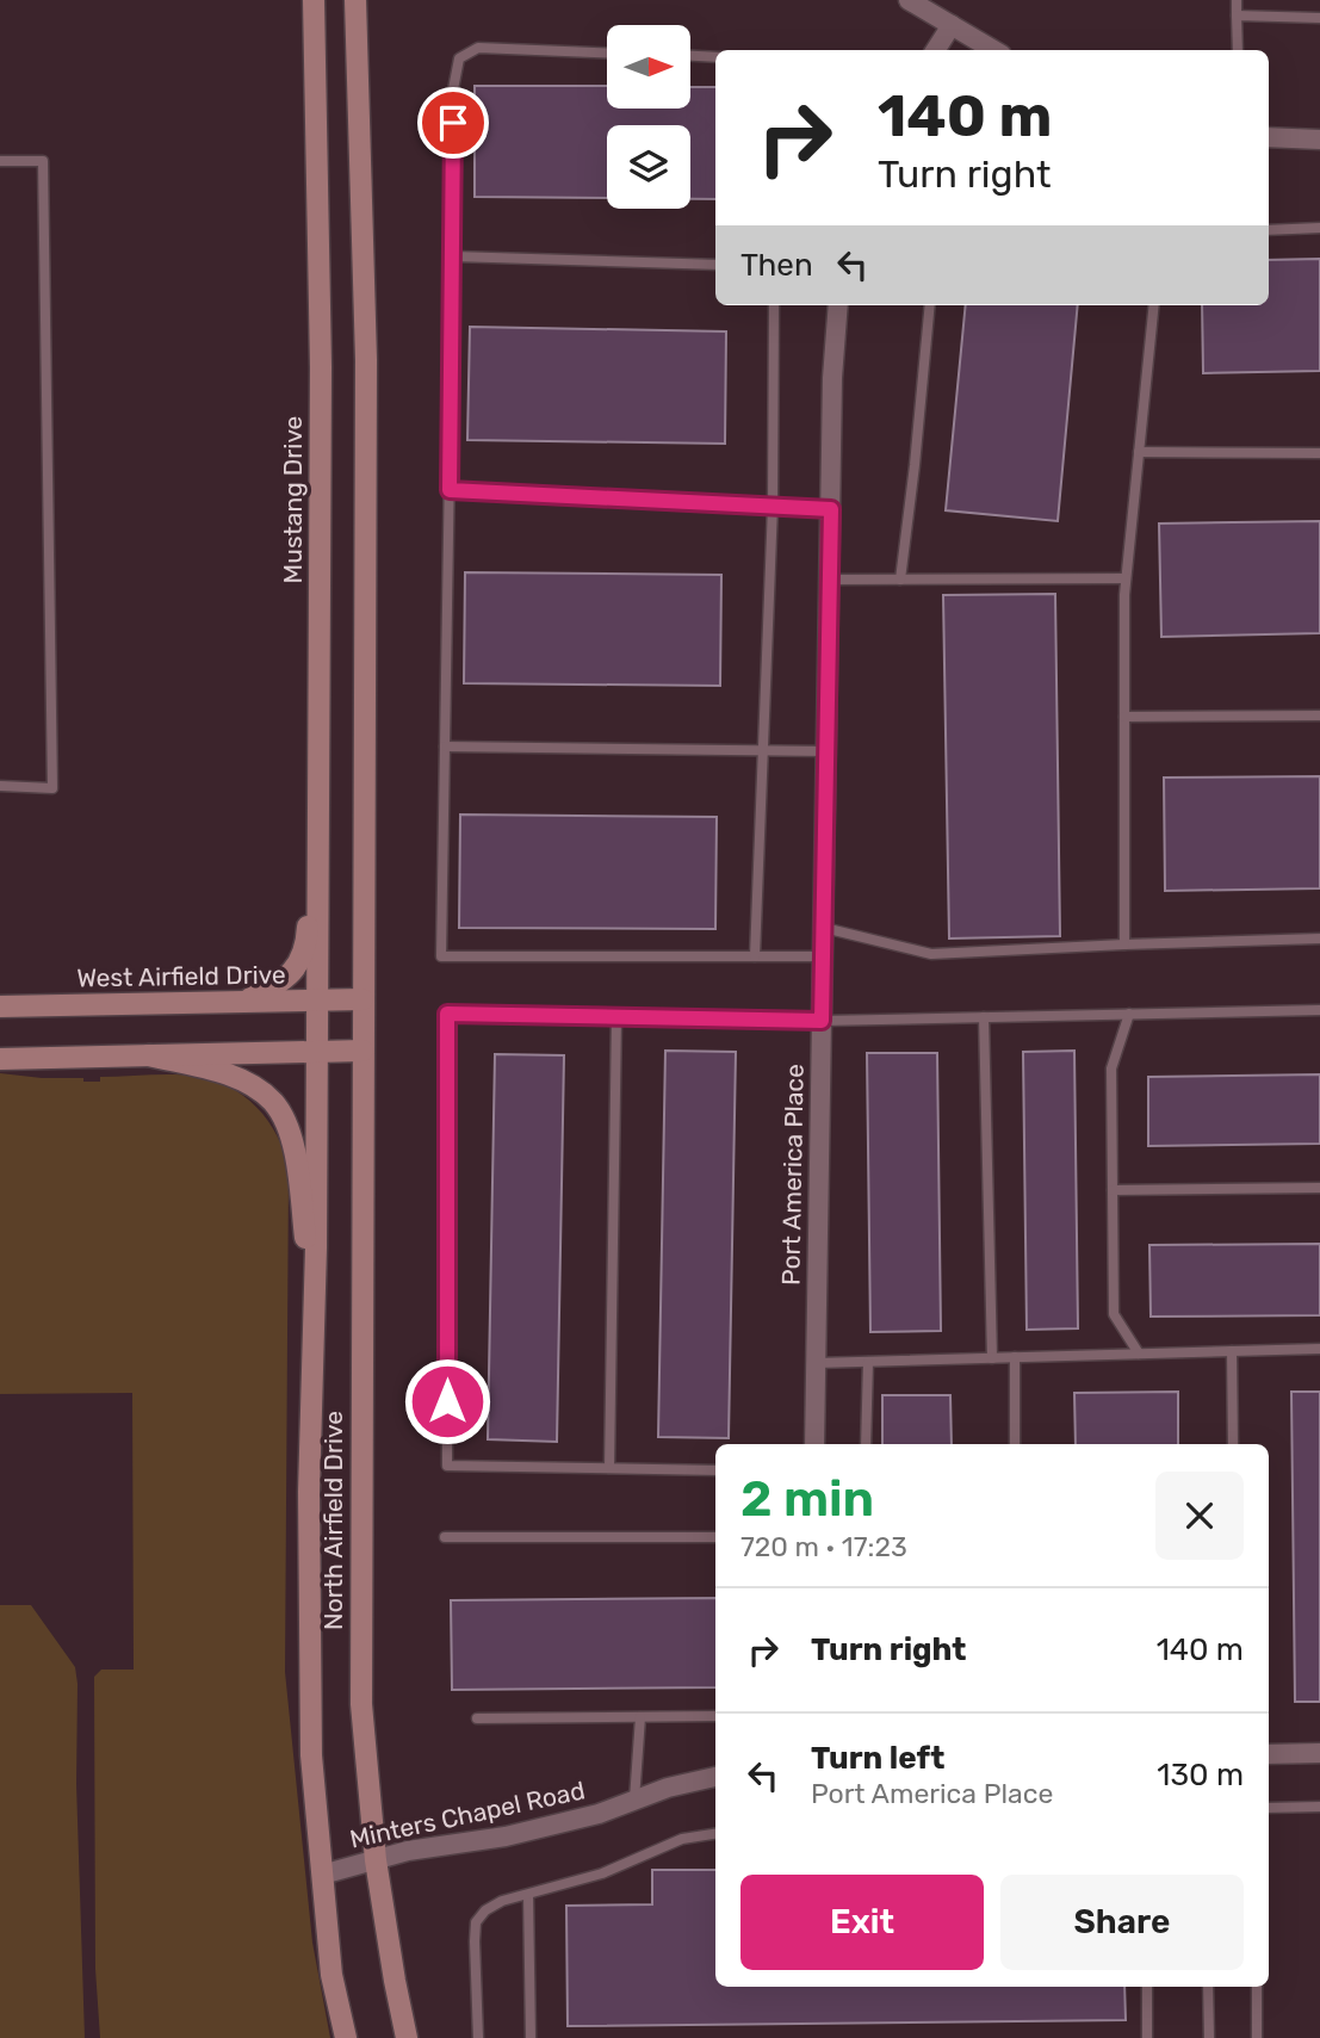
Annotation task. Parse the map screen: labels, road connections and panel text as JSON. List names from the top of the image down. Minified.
{"streets":{"main road":["Mustang Drive","West Airfield Drive","North Airfield Drive"],"street":["Port America Place","Minters Chapel Road"]},"crossings":[["Mustang Drive","West Airfield Drive"],["Mustang Drive","North Airfield Drive"],["West Airfield Drive","North Airfield Drive"],["North Airfield Drive","Minters Chapel Road"]],"north":"right","page":{"turn":["140 m","Turn right"],"then":"Then","heading":["2 min","720 m · 17:23"],"list":[{"name":"Turn right","value":"140 m"},{"name":"Turn left","note":"Port America Place","value":"130 m"}],"buttons":["Exit","Share"]}}
